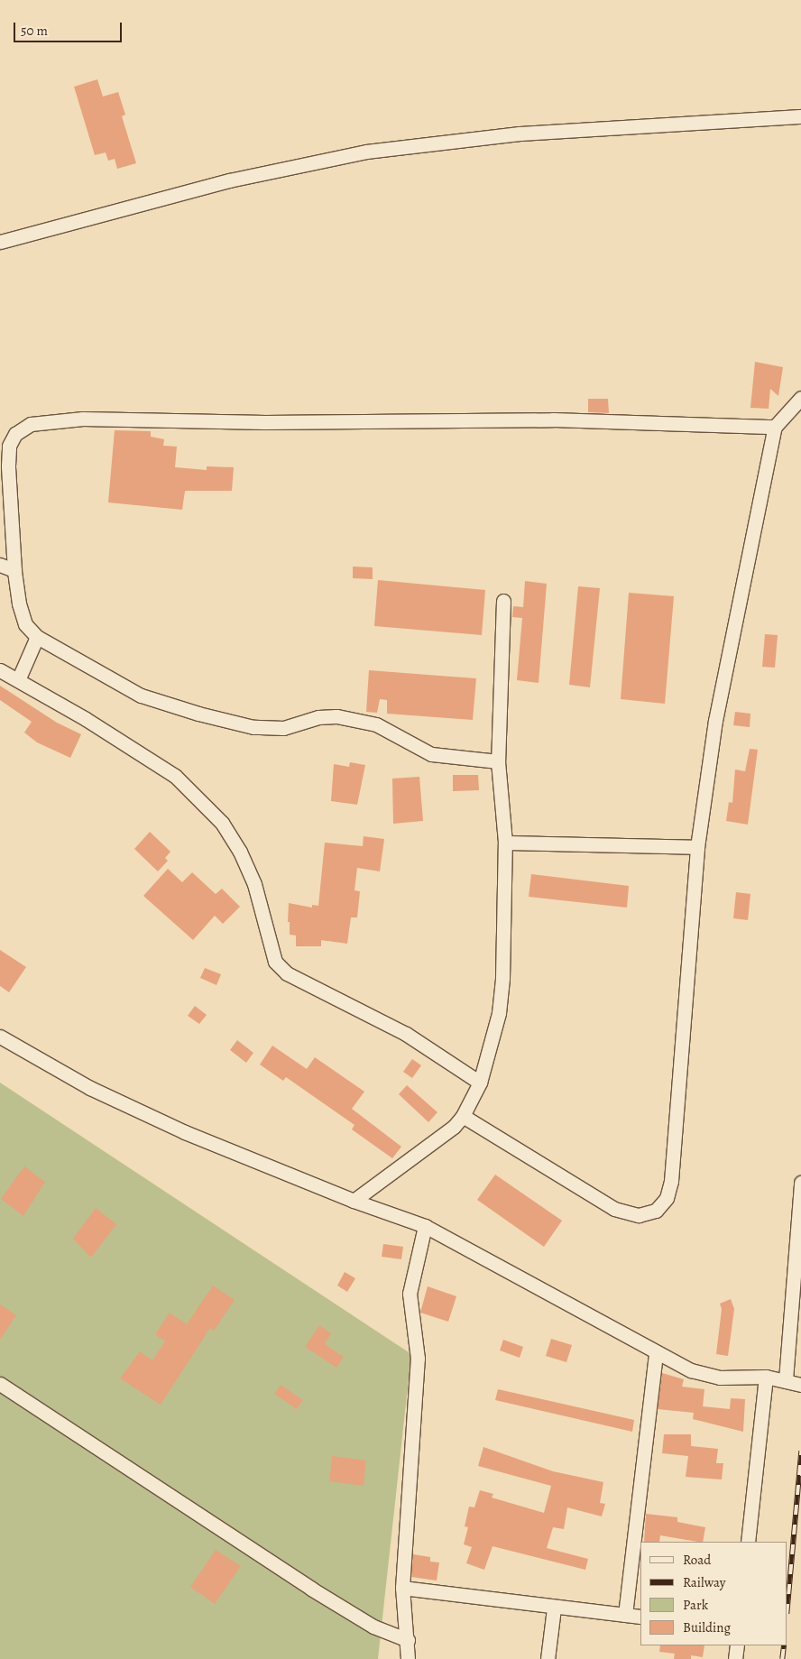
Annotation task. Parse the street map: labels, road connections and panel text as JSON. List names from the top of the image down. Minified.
{"legend":["Road","Railway","Park","Building"],"scale_bar":"50 m"}
